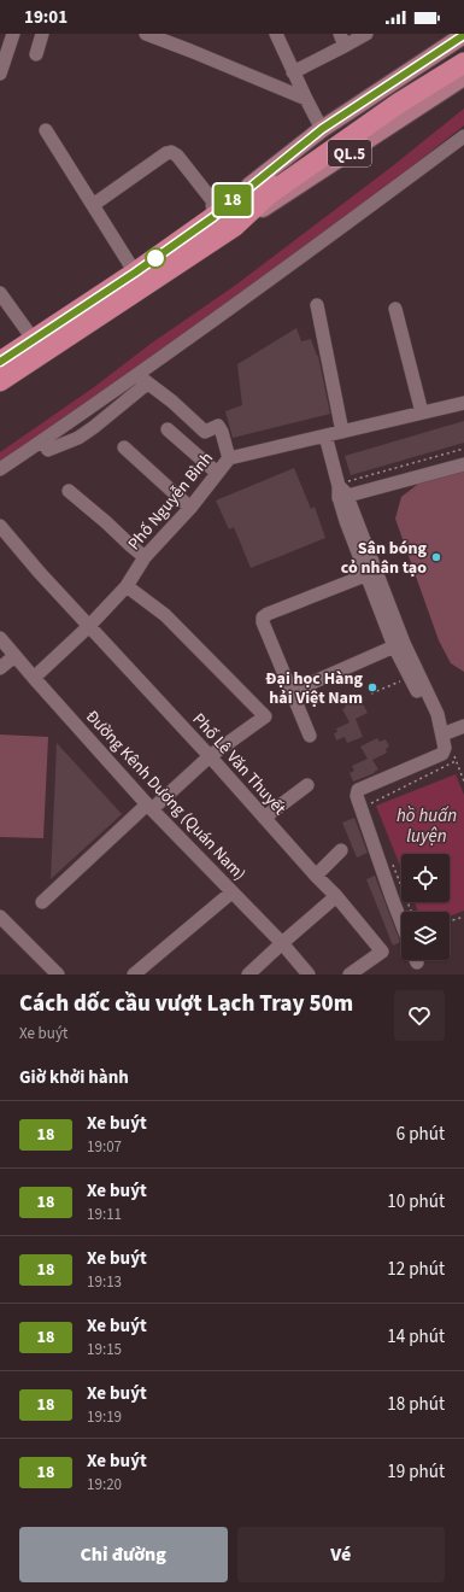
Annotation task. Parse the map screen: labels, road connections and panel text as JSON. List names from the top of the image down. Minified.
{"streets":{"highway":["QL.5"],"street":["Phố Nguyễn Bình","Phố Lê Văn Thuyết","Đường Kênh Dương (Quán Nam)"]},"crossings":[["Phố Nguyễn Bình","Phố Lê Văn Thuyết"],["Phố Nguyễn Bình","Đường Kênh Dương (Quán Nam)"]],"water":["hồ huấn luyện"],"places":["Sân bóng cỏ nhân tạo","Đại học Hàng hải Việt Nam"],"lines":["bus line 18"],"page":{"status":"19:01","on_map":"18","heading":[["Cách dốc cầu vượt Lạch Tray 50m","Xe buýt"],"Giờ khởi hành"],"list":[{"mark":"18","name":"Xe buýt","note":"19:07","value":"6 phút"},{"mark":"18","name":"Xe buýt","note":"19:11","value":"10 phút"},{"mark":"18","name":"Xe buýt","note":"19:13","value":"12 phút"},{"mark":"18","name":"Xe buýt","note":"19:15","value":"14 phút"},{"mark":"18","name":"Xe buýt","note":"19:19","value":"18 phút"},{"mark":"18","name":"Xe buýt","note":"19:20","value":"19 phút"}],"buttons":["Chỉ đường","Vé"]}}
